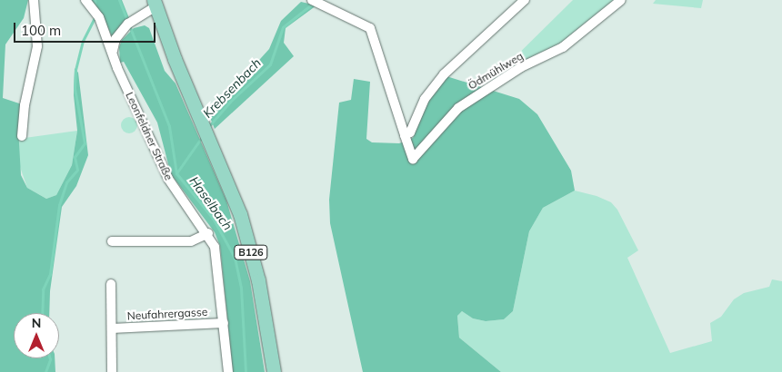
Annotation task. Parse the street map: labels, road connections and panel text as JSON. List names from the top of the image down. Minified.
{"streets":{"main road":["B126"],"street":["Ödmühlweg","Leonfeldner Straße","Neufahrergasse"]},"crossings":[["Leonfeldner Straße","Neufahrergasse"]],"water":["Krebsenbach","Haselbach"],"scale_bar":"100 m","north":"top"}
